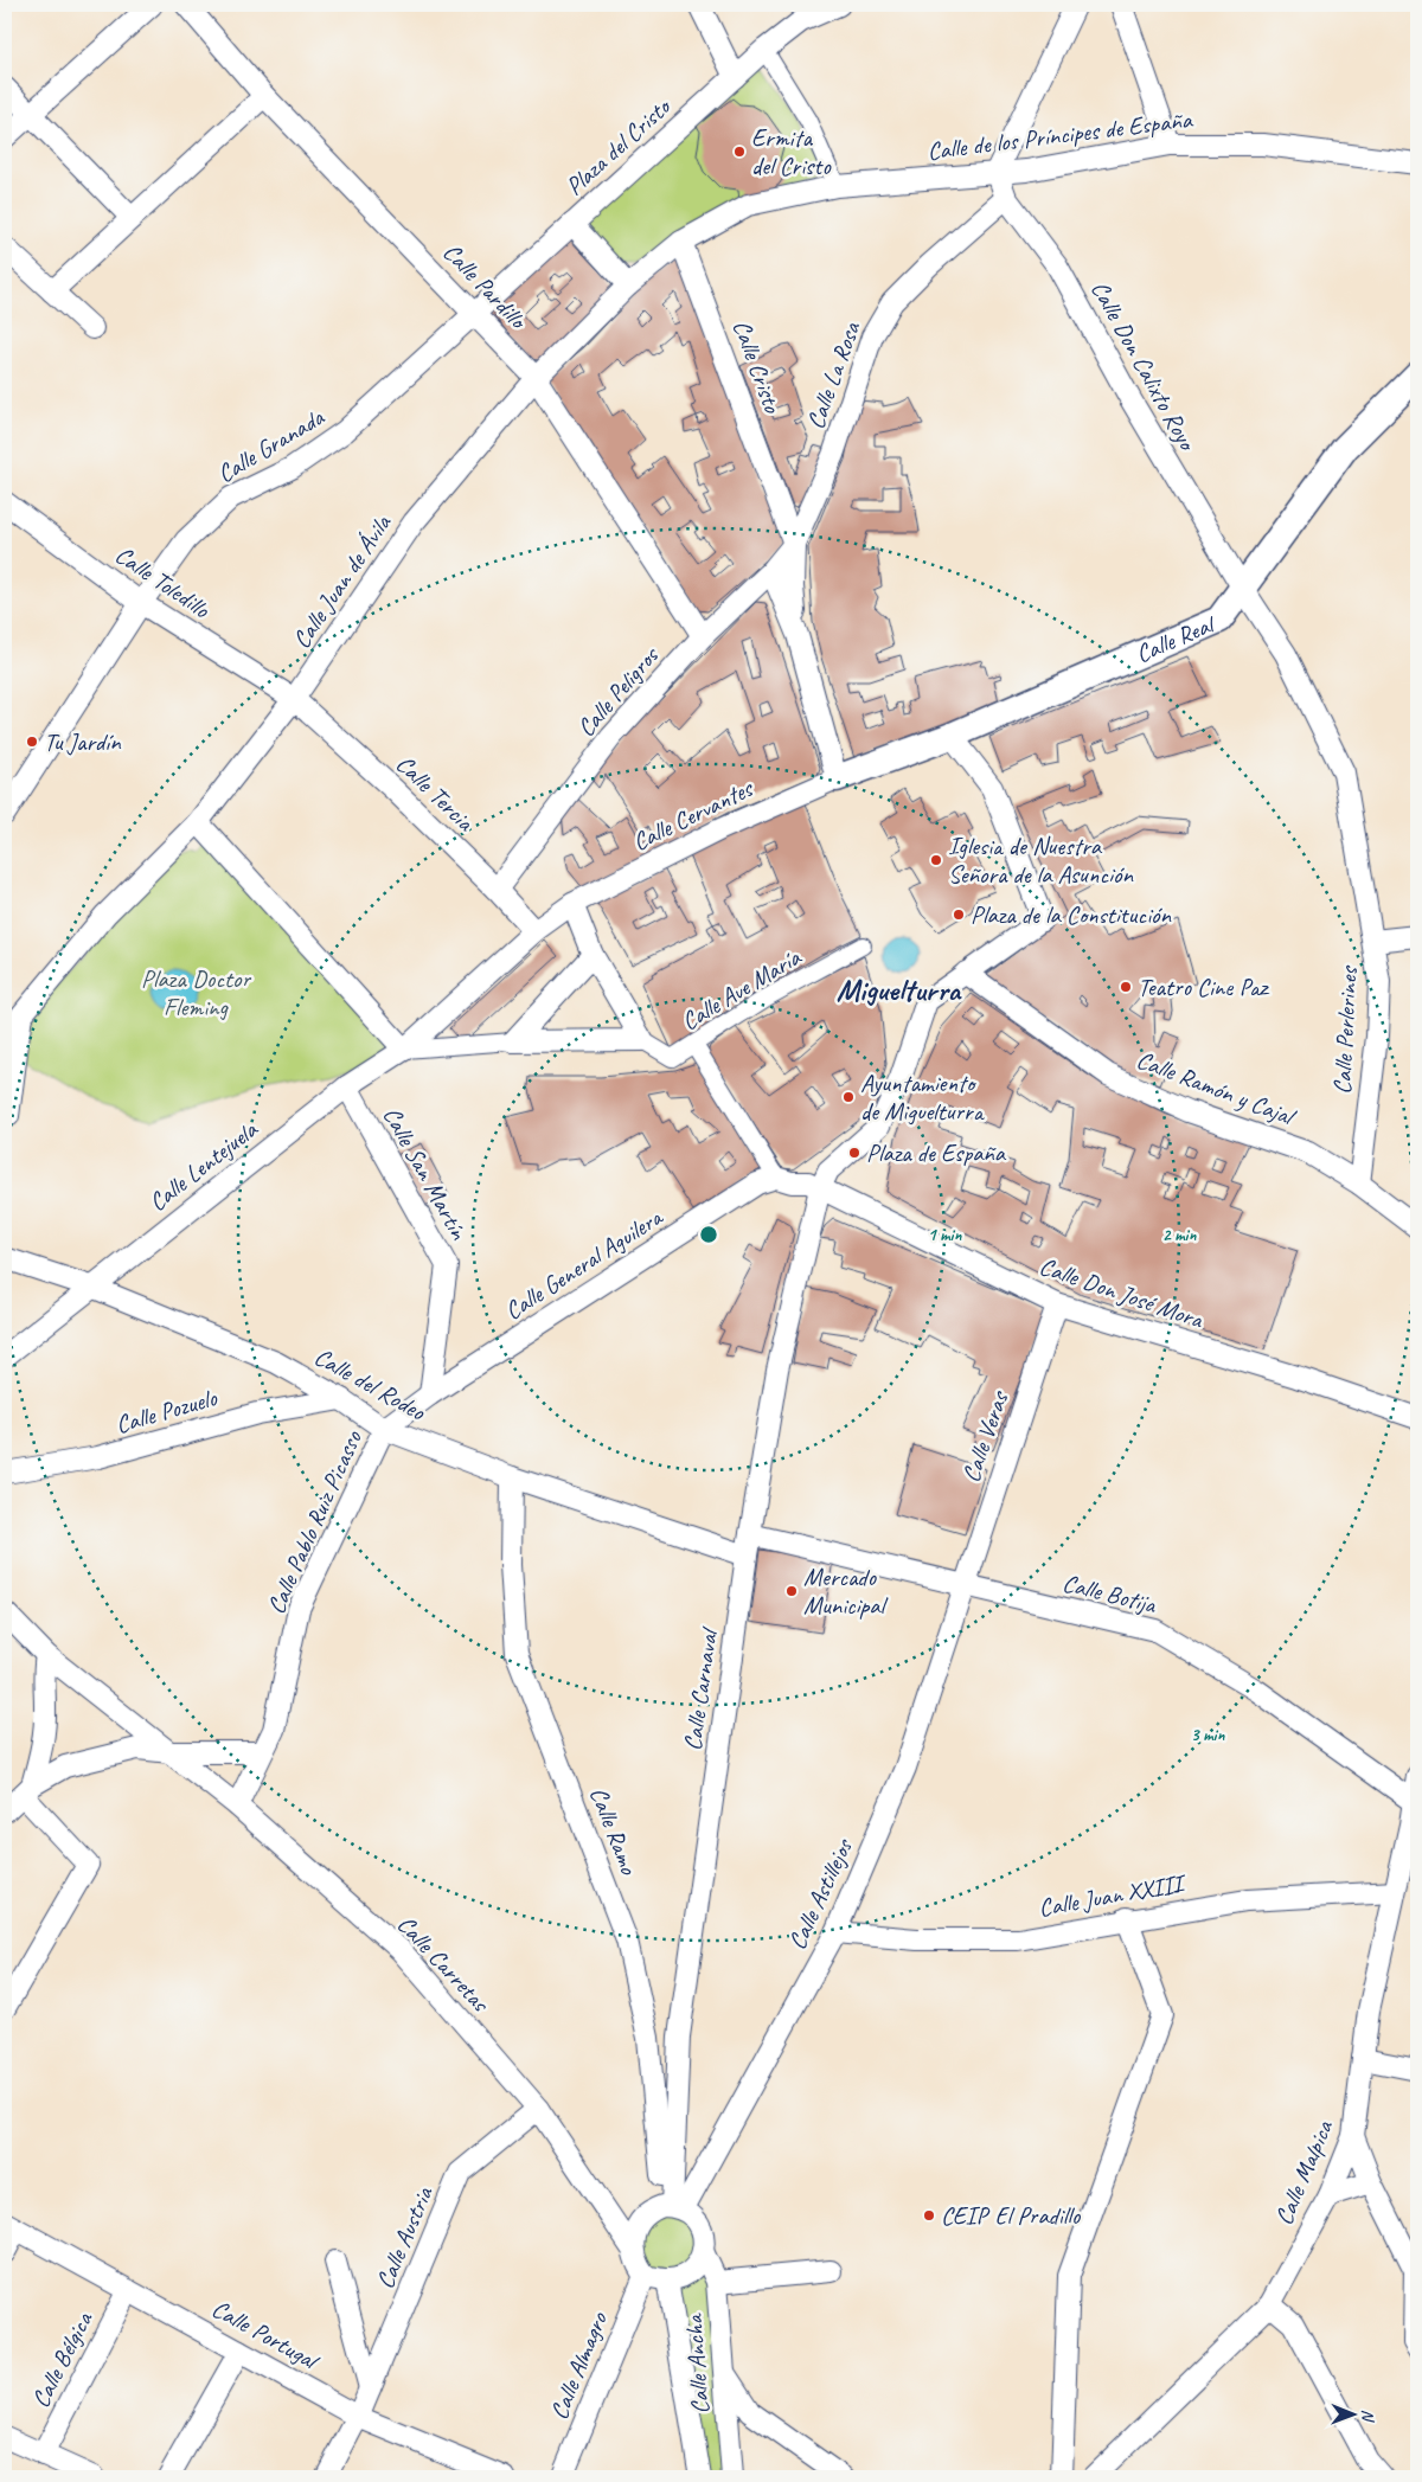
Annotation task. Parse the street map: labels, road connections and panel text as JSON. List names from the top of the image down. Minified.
{"streets":{"street":["Calle de los Príncipes de España","Plaza del Cristo","Calle Pardillo","Calle Don Calixto Royo","Calle Cristo","Calle La Rosa","Calle Granada","Calle Toledillo","Calle Juan de Ávila","Calle Real","Calle Peligros","Calle Tercia","Calle Cervantes","Calle Ave María","Calle Perlerines","Calle Ramón y Cajal","Calle Lentejuela","Calle San Martín","Calle General Aguilera","Calle Don José Mora","Calle del Rodeo","Calle Pozuelo","Calle Veras","Calle Pablo Ruiz Picasso","Calle Botija","Calle Carnaval","Calle Ramo","Calle Astillejos","Calle Juan XXIII","Calle Carretas","Calle Malpica","Calle Austria","Calle Portugal","Calle Bélgica","Calle Ancha","Calle Almagro"]},"crossings":[["Calle de los Príncipes de España","Calle Don Calixto Royo"],["Calle de los Príncipes de España","Calle Cristo"],["Plaza del Cristo","Calle Granada"],["Calle Pardillo","Calle Granada"],["Calle Pardillo","Calle Juan de Ávila"],["Calle Pardillo","Calle Peligros"],["Calle Don Calixto Royo","Calle La Rosa"],["Calle Don Calixto Royo","Calle Real"],["Calle Don Calixto Royo","Calle Perlerines"],["Calle Cristo","Calle La Rosa"],["Calle Cristo","Calle Peligros"],["Calle La Rosa","Calle Peligros"],["Calle Granada","Calle Toledillo"],["Calle Toledillo","Calle Juan de Ávila"],["Calle Toledillo","Calle Tercia"],["Calle Juan de Ávila","Calle Tercia"],["Calle Real","Calle Cervantes"],["Calle Real","Calle Perlerines"],["Calle Real","Calle Carnaval"],["Calle Peligros","Calle Tercia"],["Calle Tercia","Calle Cervantes"],["Calle Cervantes","Calle Lentejuela"],["Calle Perlerines","Calle Ramón y Cajal"],["Calle Ramón y Cajal","Calle Carnaval"],["Calle Lentejuela","Calle San Martín"],["Calle Lentejuela","Calle del Rodeo"],["Calle San Martín","Calle General Aguilera"],["Calle General Aguilera","Calle del Rodeo"],["Calle General Aguilera","Calle Pablo Ruiz Picasso"],["Calle Don José Mora","Calle Veras"],["Calle Don José Mora","Calle Carnaval"],["Calle del Rodeo","Calle Pozuelo"],["Calle del Rodeo","Calle Pablo Ruiz Picasso"],["Calle del Rodeo","Calle Carnaval"],["Calle del Rodeo","Calle Ramo"],["Calle Veras","Calle Botija"],["Calle Veras","Calle Astillejos"],["Calle Pablo Ruiz Picasso","Calle Carretas"],["Calle Botija","Calle Carnaval"],["Calle Botija","Calle Astillejos"],["Calle Botija","Calle Malpica"],["Calle Carnaval","Calle Ramo"],["Calle Carnaval","Calle Astillejos"],["Calle Carnaval","Calle Carretas"],["Calle Carnaval","Calle Ancha"],["Calle Carnaval","Calle Almagro"],["Calle Ramo","Calle Astillejos"],["Calle Ramo","Calle Carretas"],["Calle Ramo","Calle Ancha"],["Calle Ramo","Calle Almagro"],["Calle Astillejos","Calle Juan XXIII"],["Calle Astillejos","Calle Carretas"],["Calle Astillejos","Calle Ancha"],["Calle Astillejos","Calle Almagro"],["Calle Juan XXIII","Calle Malpica"],["Calle Carretas","Calle Austria"],["Calle Carretas","Calle Ancha"],["Calle Carretas","Calle Almagro"],["Calle Austria","Calle Portugal"],["Calle Portugal","Calle Bélgica"],["Calle Ancha","Calle Almagro"]],"districts":["Miguelturra"],"parks":["Plaza Doctor Fleming"],"places":["Ermita del Cristo","Tu Jardín","Iglesia de Nuestra Señora de la Asunción","Plaza de la Constitución","Teatro Cine Paz","Ayuntamiento de Miguelturra","Plaza de España","Mercado Municipal","CEIP El Pradillo"],"north":"right","rings":["1 min","2 min","3 min"]}
